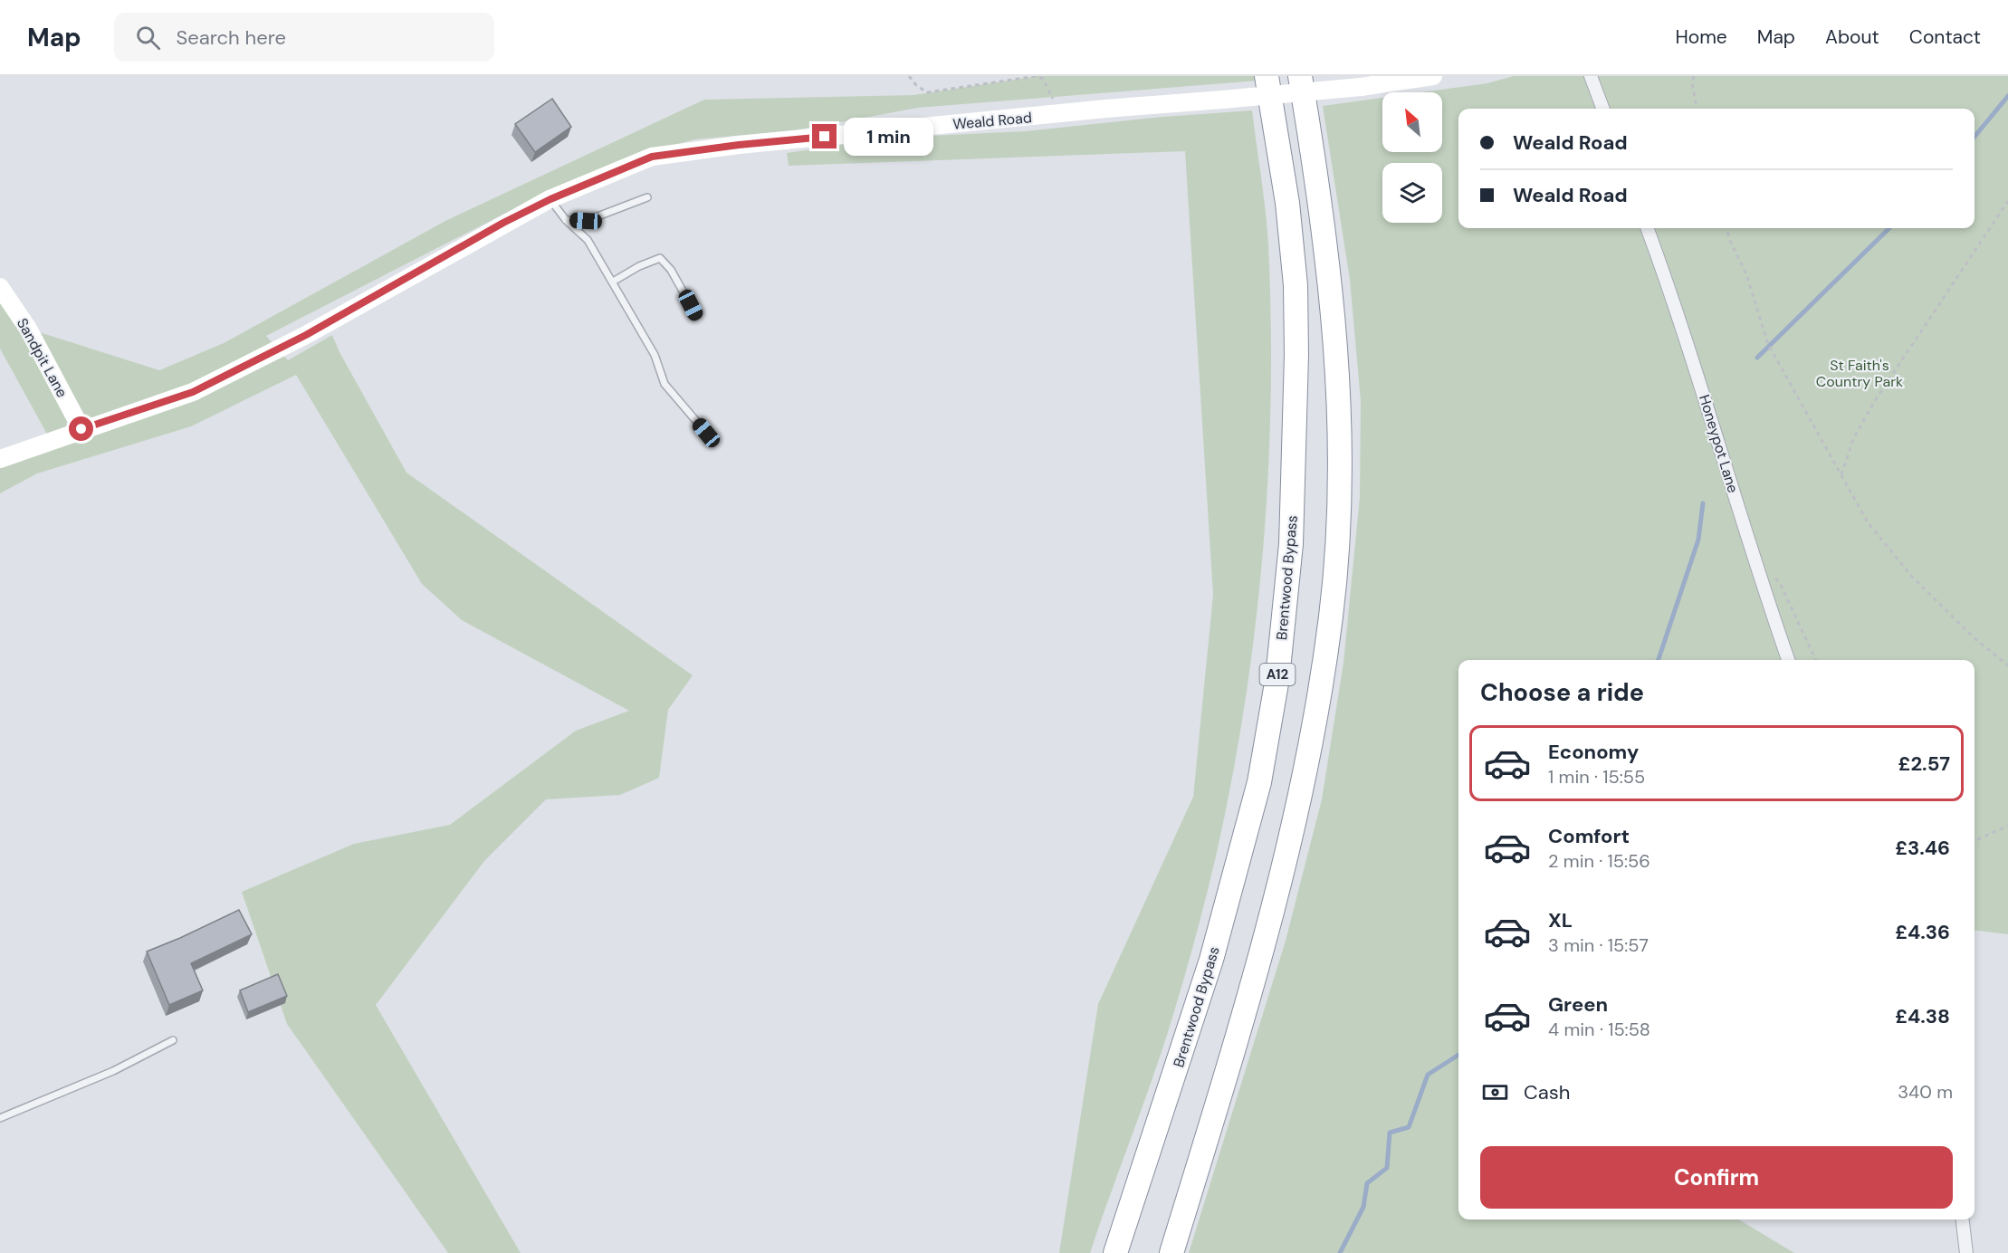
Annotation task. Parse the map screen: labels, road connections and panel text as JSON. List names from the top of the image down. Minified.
{"streets":{"highway":["Brentwood Bypass","A12"],"street":["Weald Road","Sandpit Lane","Honeypot Lane"]},"crossings":[["Weald Road","Sandpit Lane"]],"parks":["St Faith's Country Park"],"north":"top left","page":{"header":"Map","search":"Search here","nav":["Home","Map","About","Contact"],"banner":["Weald Road","Weald Road"],"bubble":"1 min","heading":"Choose a ride","list":[{"name":"Economy","note":"1 min · 15:55","value":"£2.57"},{"name":"Comfort","note":"2 min · 15:56","value":"£3.46"},{"name":"XL","note":"3 min · 15:57","value":"£4.36"},{"name":"Green","note":"4 min · 15:58","value":"£4.38"}],"pay":["Cash","340 m"],"buttons":"Confirm"}}
